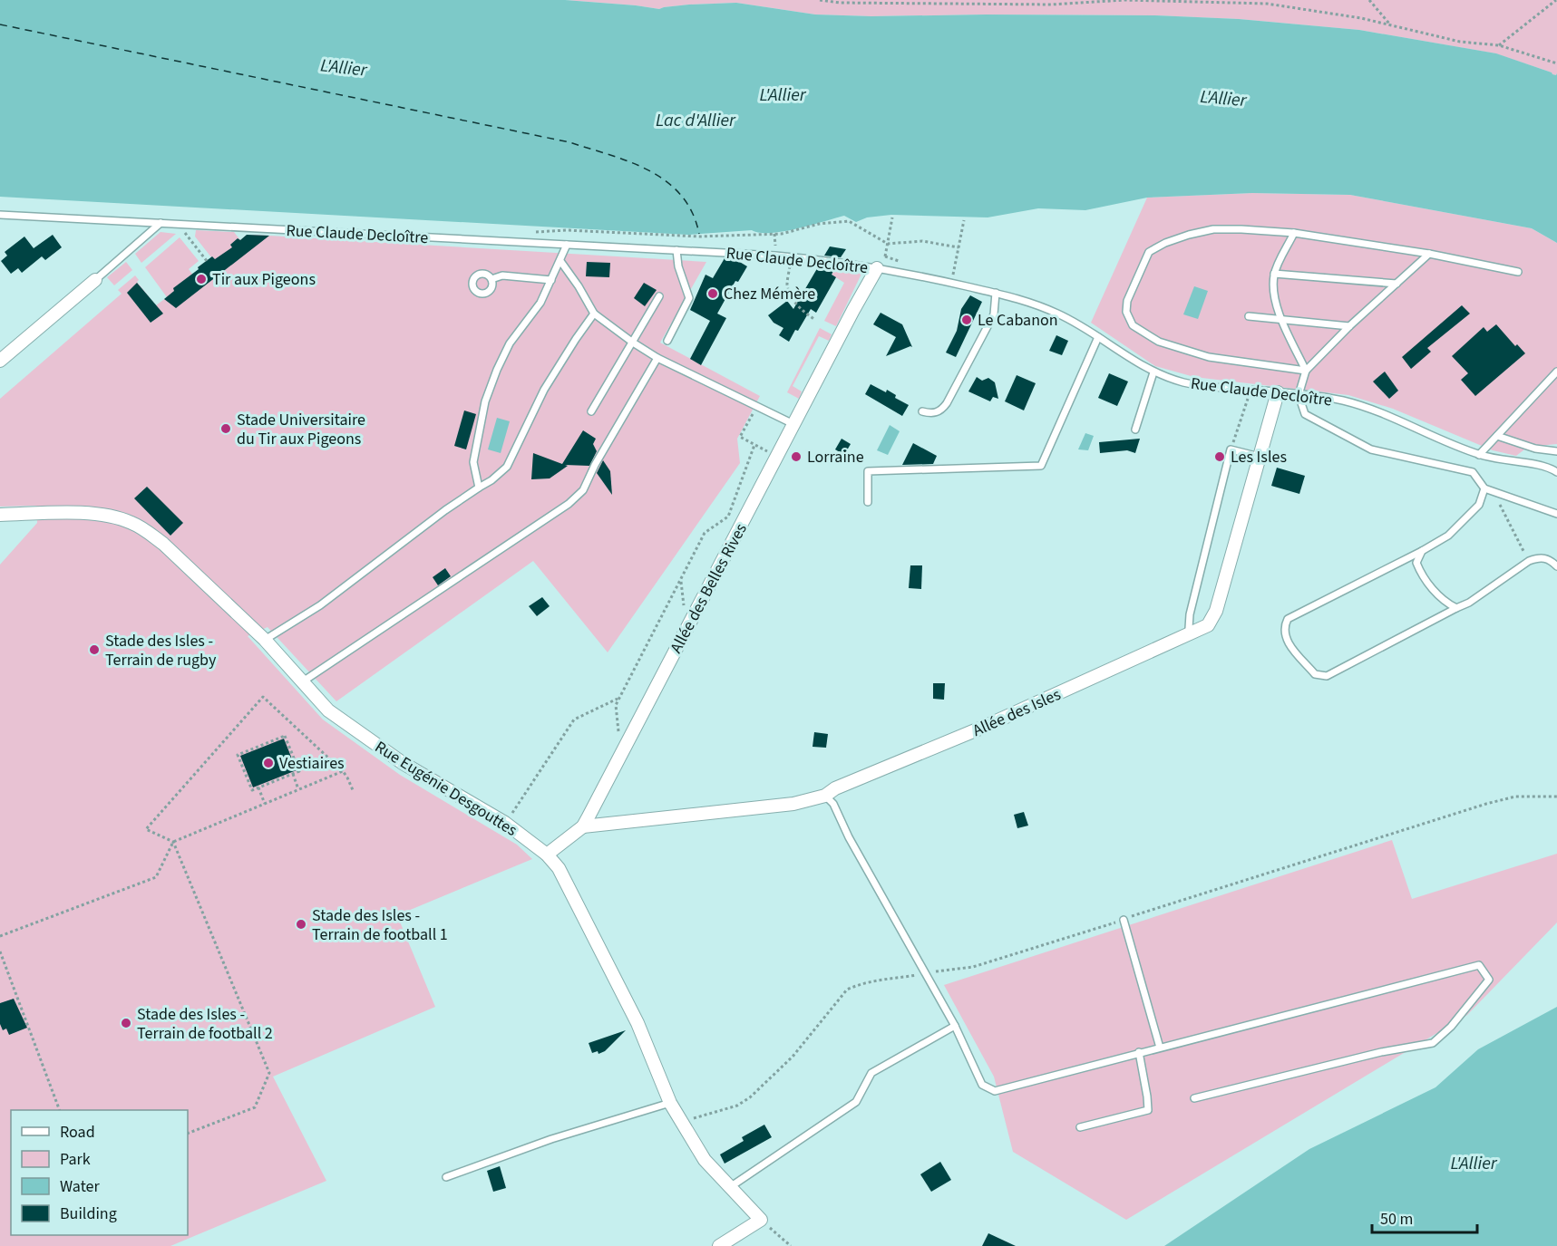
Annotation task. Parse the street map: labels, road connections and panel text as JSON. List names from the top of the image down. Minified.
{"streets":{"street":["Allée des Belles Rives","Allée des Isles","Rue Eugénie Desgouttes"],"lane":["Rue Claude Decloître"]},"crossings":[["Rue Claude Decloître","Allée des Belles Rives"],["Rue Claude Decloître","Allée des Isles"],["Allée des Belles Rives","Allée des Isles"],["Allée des Belles Rives","Rue Eugénie Desgouttes"]],"water":["L'Allier","Lac d'Allier"],"places":["Tir aux Pigeons","Chez Mémère","Le Cabanon","Stade Universitaire du Tir aux Pigeons","Lorraine","Les Isles","Stade des Isles - Terrain de rugby","Vestiaires","Stade des Isles - Terrain de football 1","Stade des Isles - Terrain de football 2"],"legend":["Road","Park","Water","Building"],"scale_bar":"50 m"}
